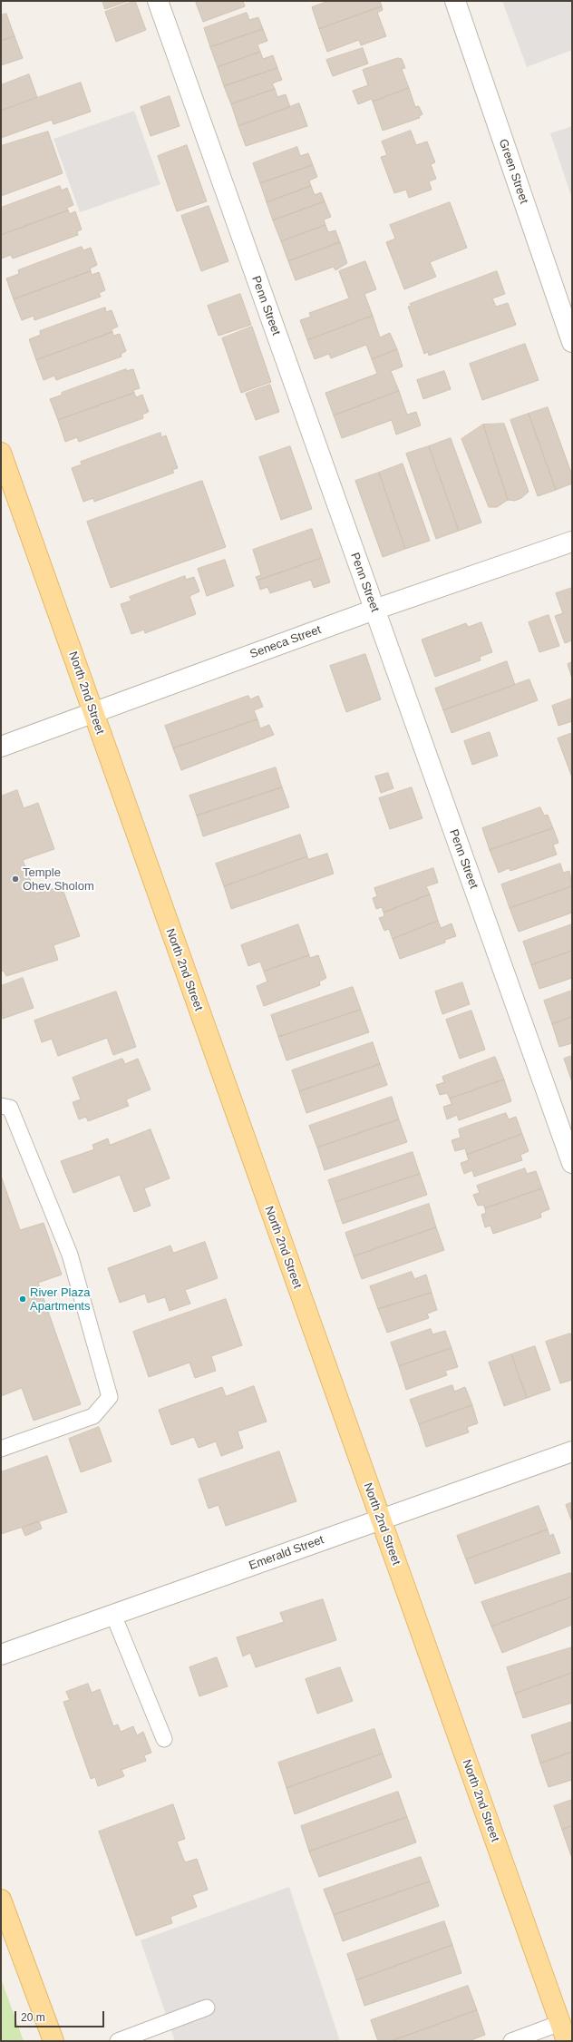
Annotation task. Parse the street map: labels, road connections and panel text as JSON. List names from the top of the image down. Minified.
{"streets":{"main road":["North 2nd Street"],"street":["Green Street","Penn Street","Seneca Street","Emerald Street"]},"crossings":[["Penn Street","Seneca Street"],["Seneca Street","North 2nd Street"],["North 2nd Street","Emerald Street"]],"places":["Temple Ohev Sholom","River Plaza Apartments"],"scale_bar":"20 m"}
